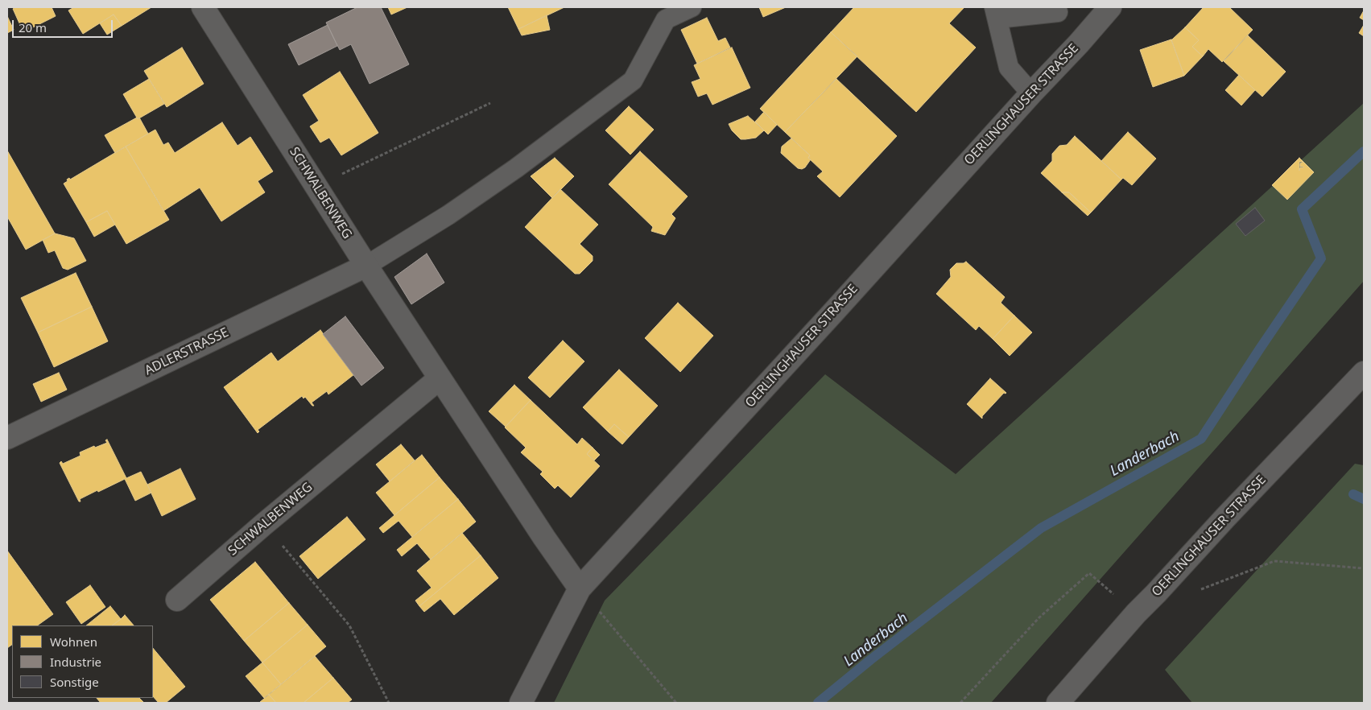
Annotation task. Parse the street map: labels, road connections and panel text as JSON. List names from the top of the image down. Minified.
{"streets":{"street":["OERLINGHAUSER STRASSE","SCHWALBENWEG","ADLERSTRASSE"]},"crossings":[["OERLINGHAUSER STRASSE","SCHWALBENWEG"],["SCHWALBENWEG","ADLERSTRASSE"]],"water":["Landerbach"],"legend":["Wohnen","Industrie","Sonstige"],"scale_bar":"20 m"}
